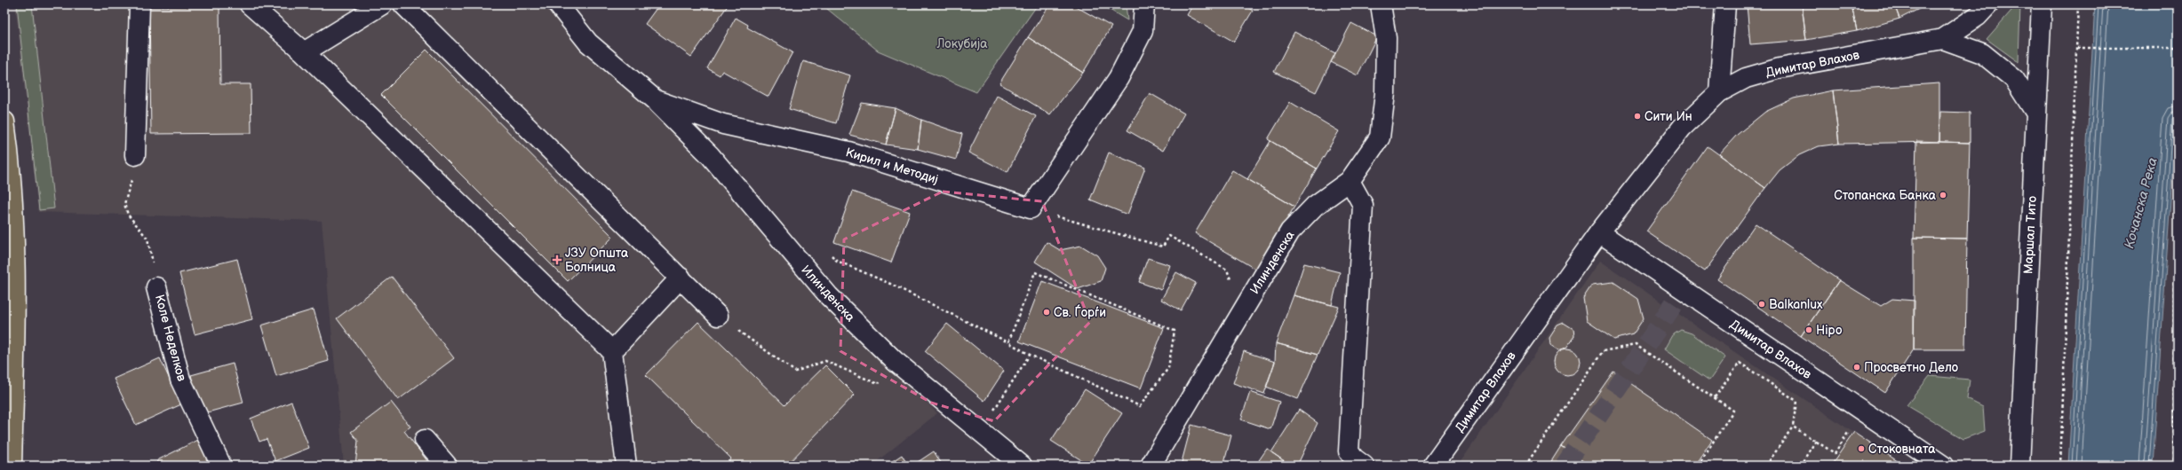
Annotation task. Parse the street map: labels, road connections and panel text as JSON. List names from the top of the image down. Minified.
{"streets":{"street":["Димитар Влахов","Кирил и Методиј","Маршал Тито","Илинденска","Коле Неделков"]},"crossings":[["Кирил и Методиј","Илинденска"]],"water":["Кочанска Река"],"parks":["Локубија"],"places":{"other":["Сити Ин","Стопанска Банка","Balkanlux","Св. Ѓорѓи","Hipo","Просветно Дело","Стоковната"],"health":["ЈЗУ Општа Болница"]}}
